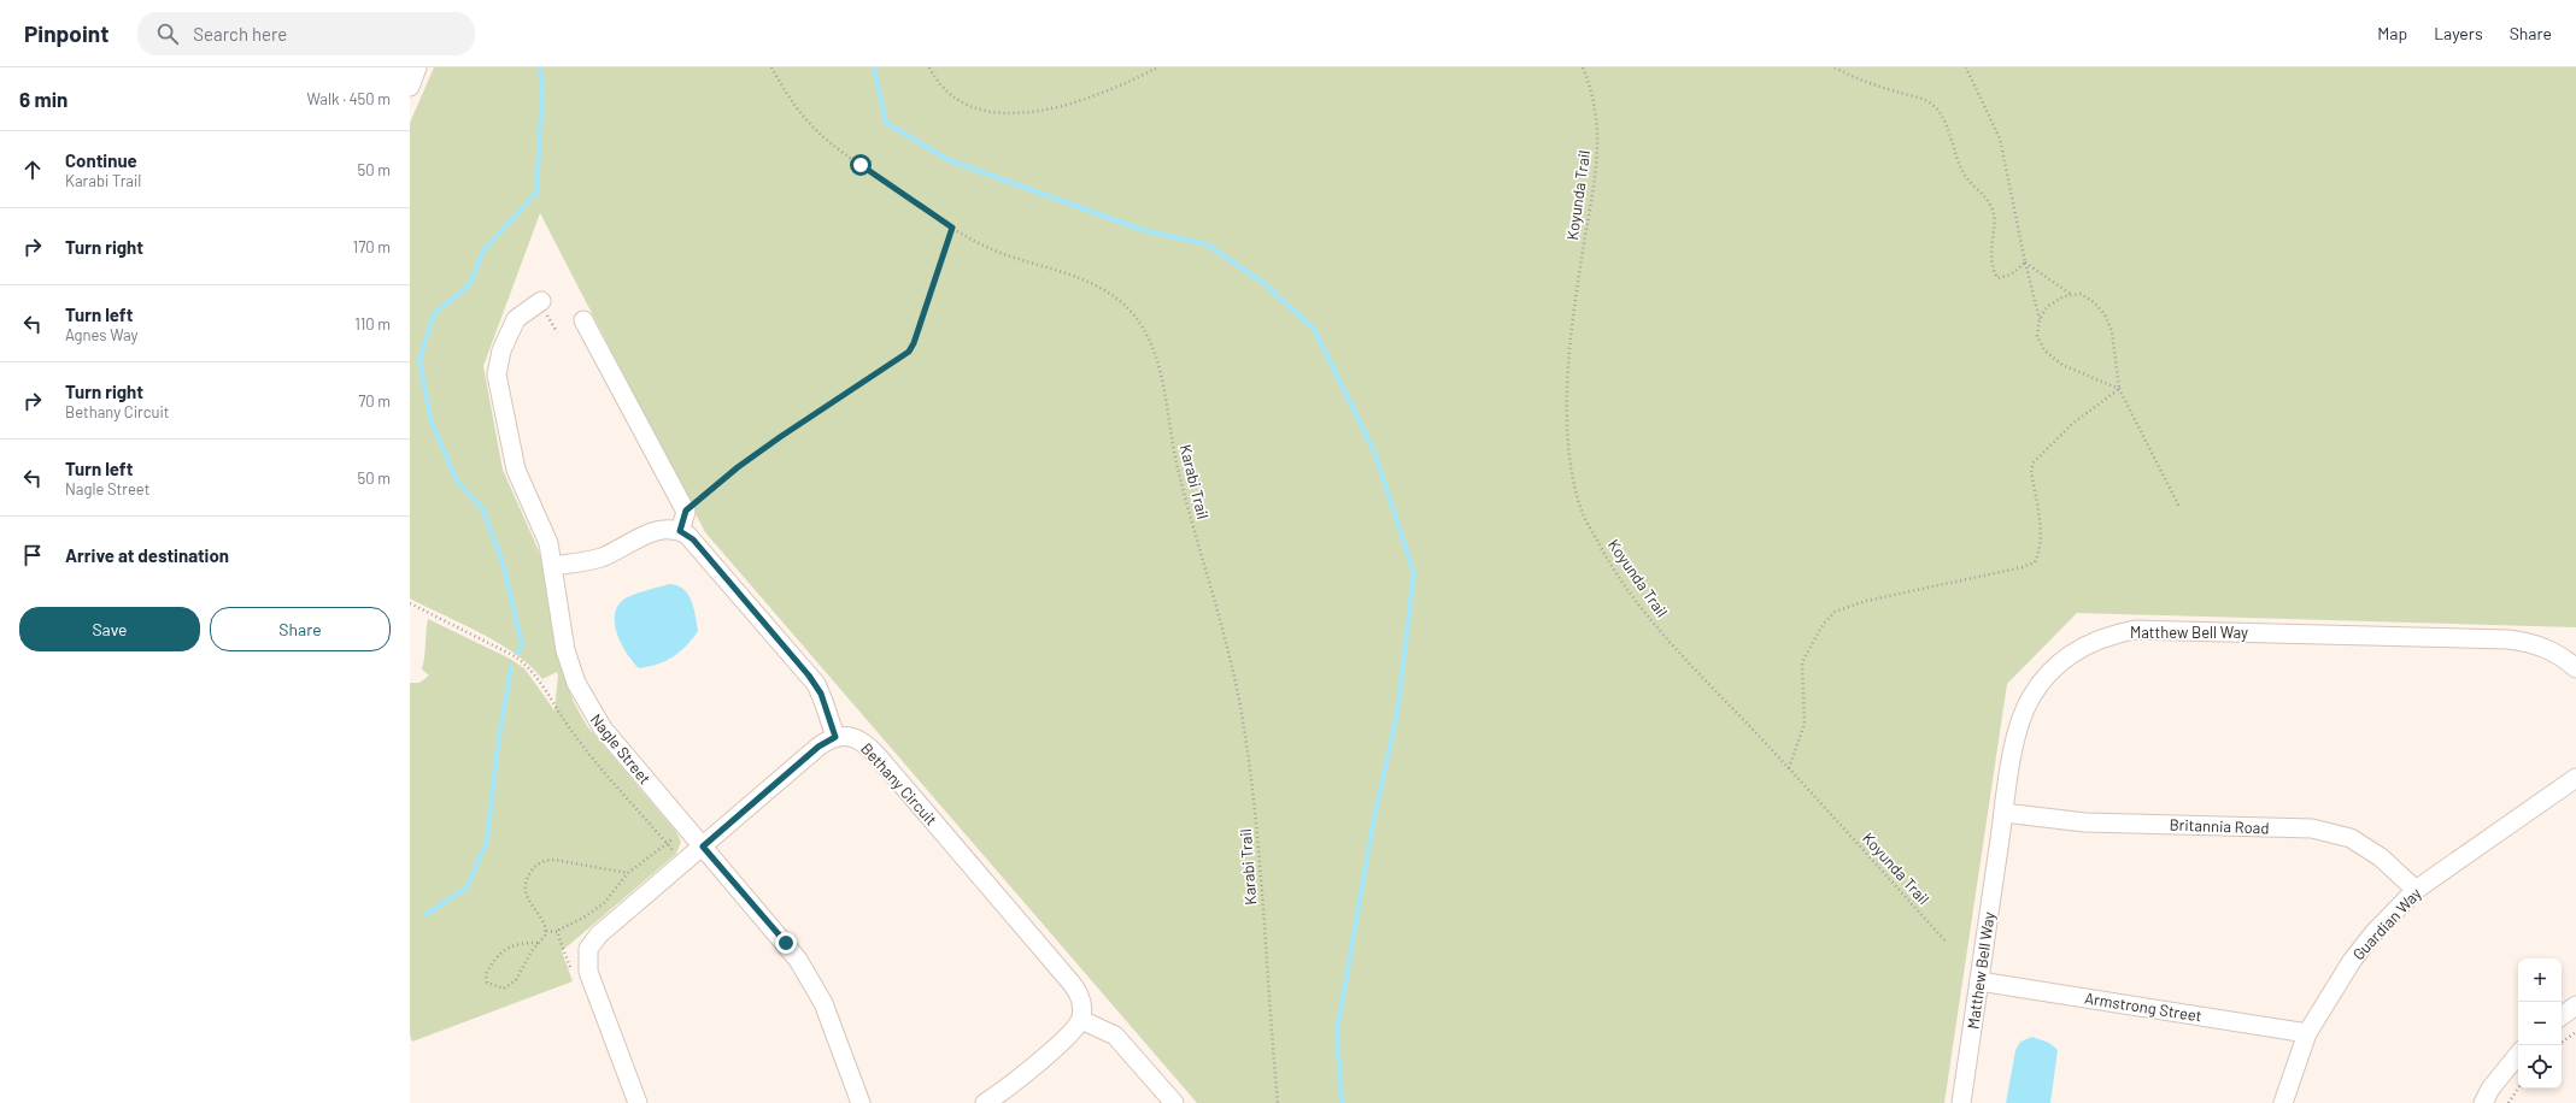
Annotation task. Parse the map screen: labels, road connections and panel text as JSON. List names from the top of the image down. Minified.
{"streets":{"street":["Matthew Bell Way","Nagle Street","Bethany Circuit","Britannia Road","Guardian Way","Armstrong Street"],"path":["Koyunda Trail","Karabi Trail"]},"crossings":[["Matthew Bell Way","Britannia Road"],["Matthew Bell Way","Armstrong Street"],["Britannia Road","Guardian Way"],["Guardian Way","Armstrong Street"]],"page":{"header":"Pinpoint","search":"Search here","nav":["Map","Layers","Share"],"heading":["6 min","Walk · 450 m"],"list":[["Continue","Karabi Trail","50 m"],["Turn right","170 m"],["Turn left","Agnes Way","110 m"],["Turn right","Bethany Circuit","70 m"],["Turn left","Nagle Street","50 m"],"Arrive at destination"],"buttons":["Save","Share"],"map_buttons":["+","−"]}}
